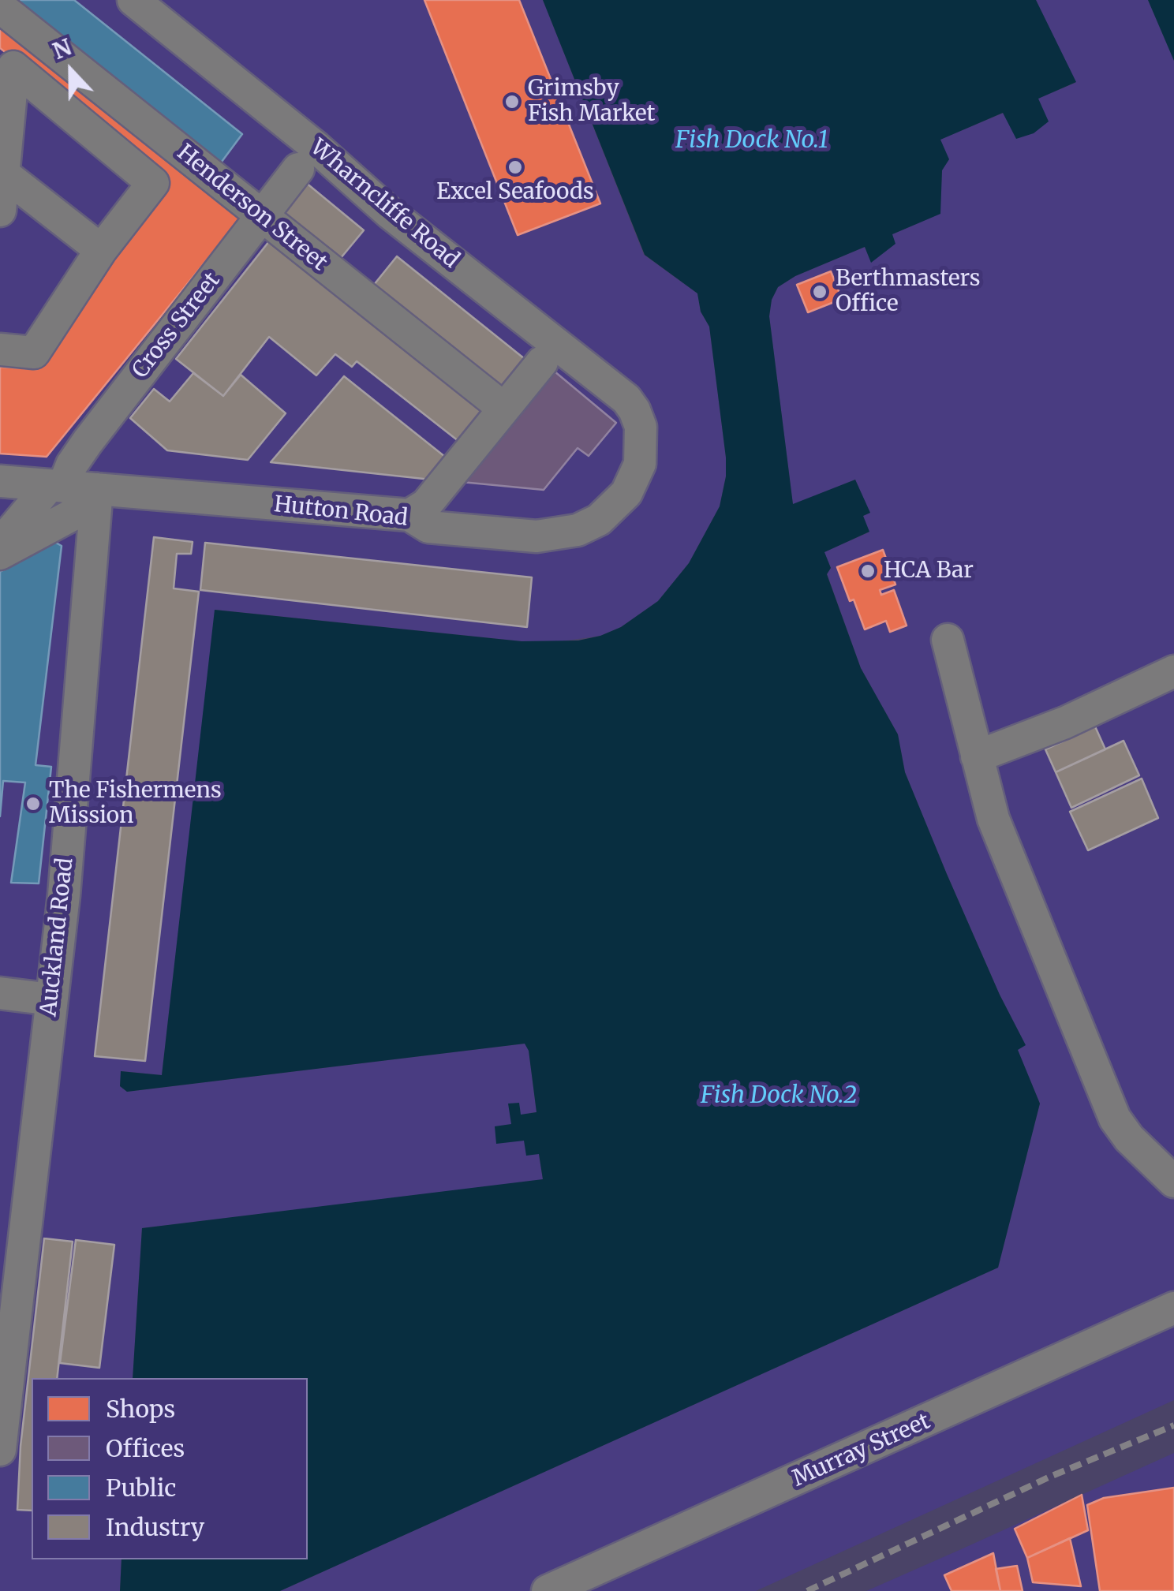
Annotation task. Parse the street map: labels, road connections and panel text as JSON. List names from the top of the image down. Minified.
{"streets":{"street":["Wharncliffe Road","Henderson Street","Cross Street","Hutton Road","Auckland Road","Murray Street"]},"crossings":[["Wharncliffe Road","Hutton Road"],["Henderson Street","Cross Street"],["Cross Street","Hutton Road"],["Hutton Road","Auckland Road"]],"water":["Fish Dock No.1","Fish Dock No.2"],"places":["Grimsby Fish Market","Excel Seafoods","Berthmasters Office","HCA Bar","The Fishermens Mission"],"legend":["Shops","Offices","Public","Industry"],"north":"top"}
